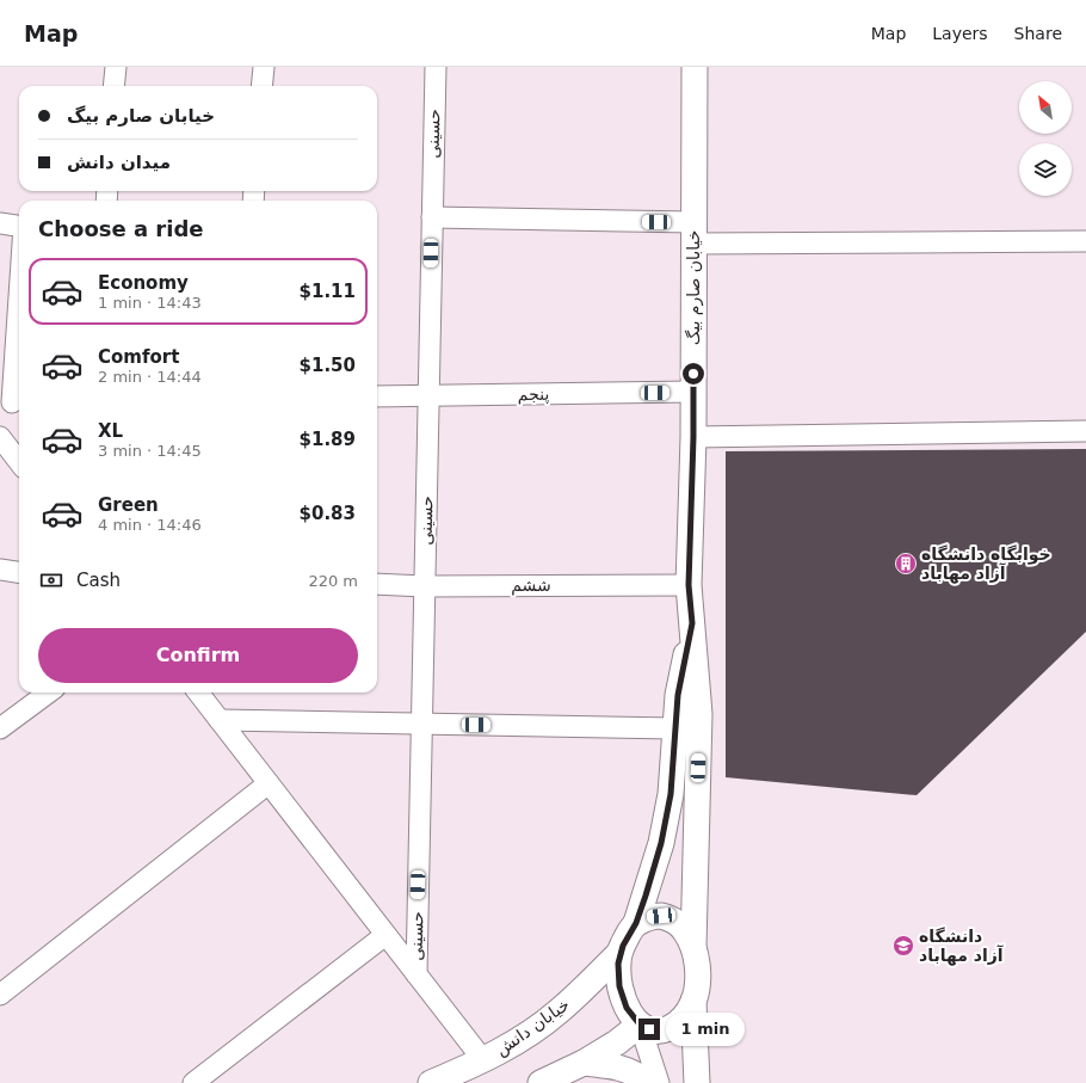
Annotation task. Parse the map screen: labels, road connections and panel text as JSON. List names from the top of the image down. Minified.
{"streets":{"street":["حسینی","خیابان صارم بیگ","پنجم","ششم","خیابان دانش"]},"crossings":[["حسینی","پنجم"],["حسینی","ششم"],["خیابان صارم بیگ","پنجم"],["خیابان صارم بیگ","ششم"],["خیابان صارم بیگ","خیابان دانش"]],"places":{"building":["خوابگاه دانشگاه آزاد مهاباد"],"school or university":["دانشگاه آزاد مهاباد"]},"north":"top left","page":{"header":"Map","nav":["Map","Layers","Share"],"banner":["خیابان صارم بیگ","میدان دانش"],"heading":"Choose a ride","list":[{"name":"Economy","note":"1 min · 14:43","value":"$1.11"},{"name":"Comfort","note":"2 min · 14:44","value":"$1.50"},{"name":"XL","note":"3 min · 14:45","value":"$1.89"},{"name":"Green","note":"4 min · 14:46","value":"$0.83"}],"pay":["Cash","220 m"],"buttons":"Confirm","bubble":"1 min"}}
